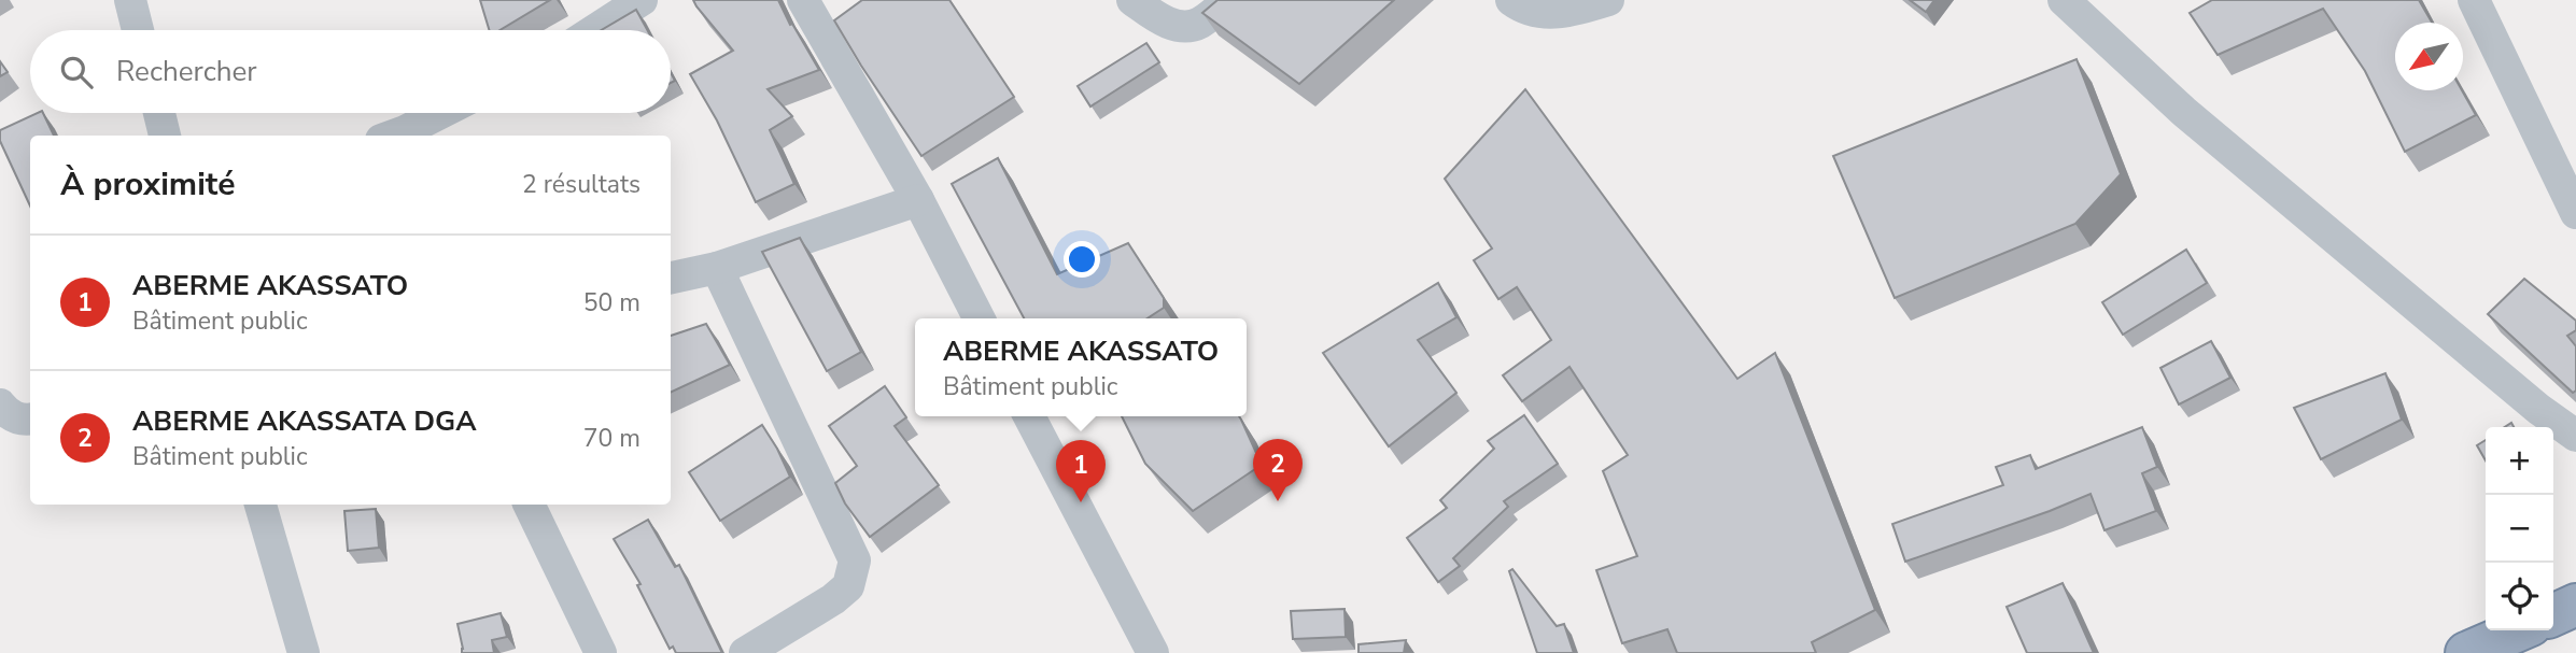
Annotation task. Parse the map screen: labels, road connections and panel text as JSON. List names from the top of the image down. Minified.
{"north":"bottom left","page":{"search":"Rechercher","heading":["À proximité","2 résultats"],"list":[{"mark":"1","name":"ABERME AKASSATO","note":"Bâtiment public","value":"50 m"},{"mark":"2","name":"ABERME AKASSATA DGA","note":"Bâtiment public","value":"70 m"}],"popup":["ABERME AKASSATO","Bâtiment public"],"map_buttons":["+","−"],"pins":["2","1"]}}
